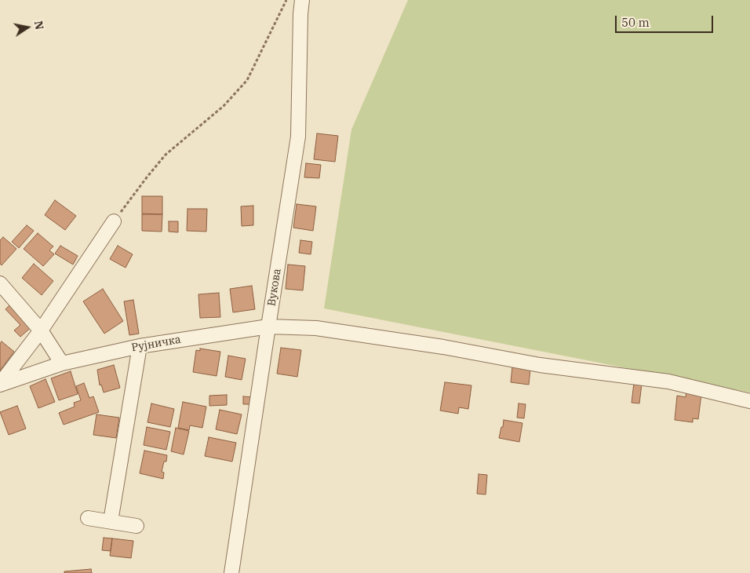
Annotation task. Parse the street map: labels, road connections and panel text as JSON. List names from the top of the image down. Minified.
{"streets":{"street":["Вукова","Рујничка"]},"crossings":[["Вукова","Рујничка"]],"scale_bar":"50 m","north":"right"}
